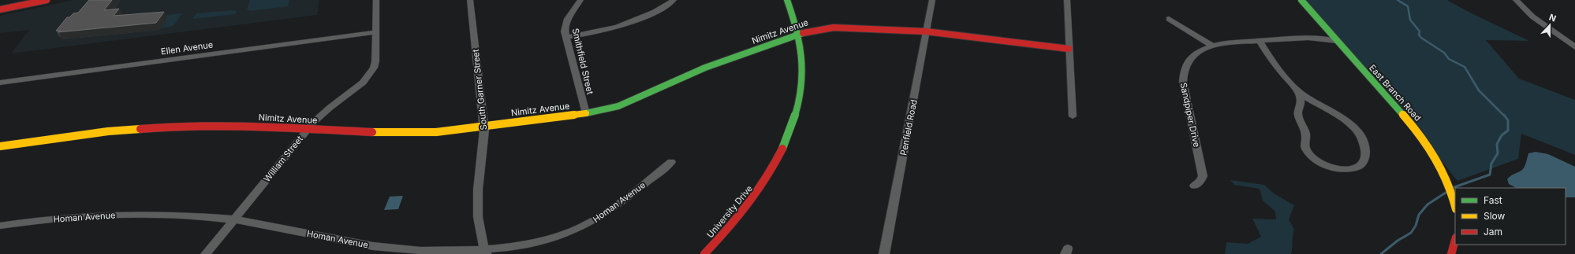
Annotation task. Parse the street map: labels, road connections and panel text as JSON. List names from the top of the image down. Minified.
{"streets":{"street":["Nimitz Avenue","Ellen Avenue","Smithfield Street","South Garner Street","East Branch Road","Sandpiper Drive","Penfield Road","William Street","Homan Avenue","University Drive"]},"crossings":[["Nimitz Avenue","Smithfield Street"],["Nimitz Avenue","South Garner Street"],["Nimitz Avenue","Penfield Road"],["Nimitz Avenue","William Street"],["Nimitz Avenue","University Drive"],["Ellen Avenue","William Street"],["South Garner Street","Homan Avenue"],["East Branch Road","Sandpiper Drive"],["William Street","Homan Avenue"]],"legend":["Fast","Slow","Jam"],"north":"top"}
